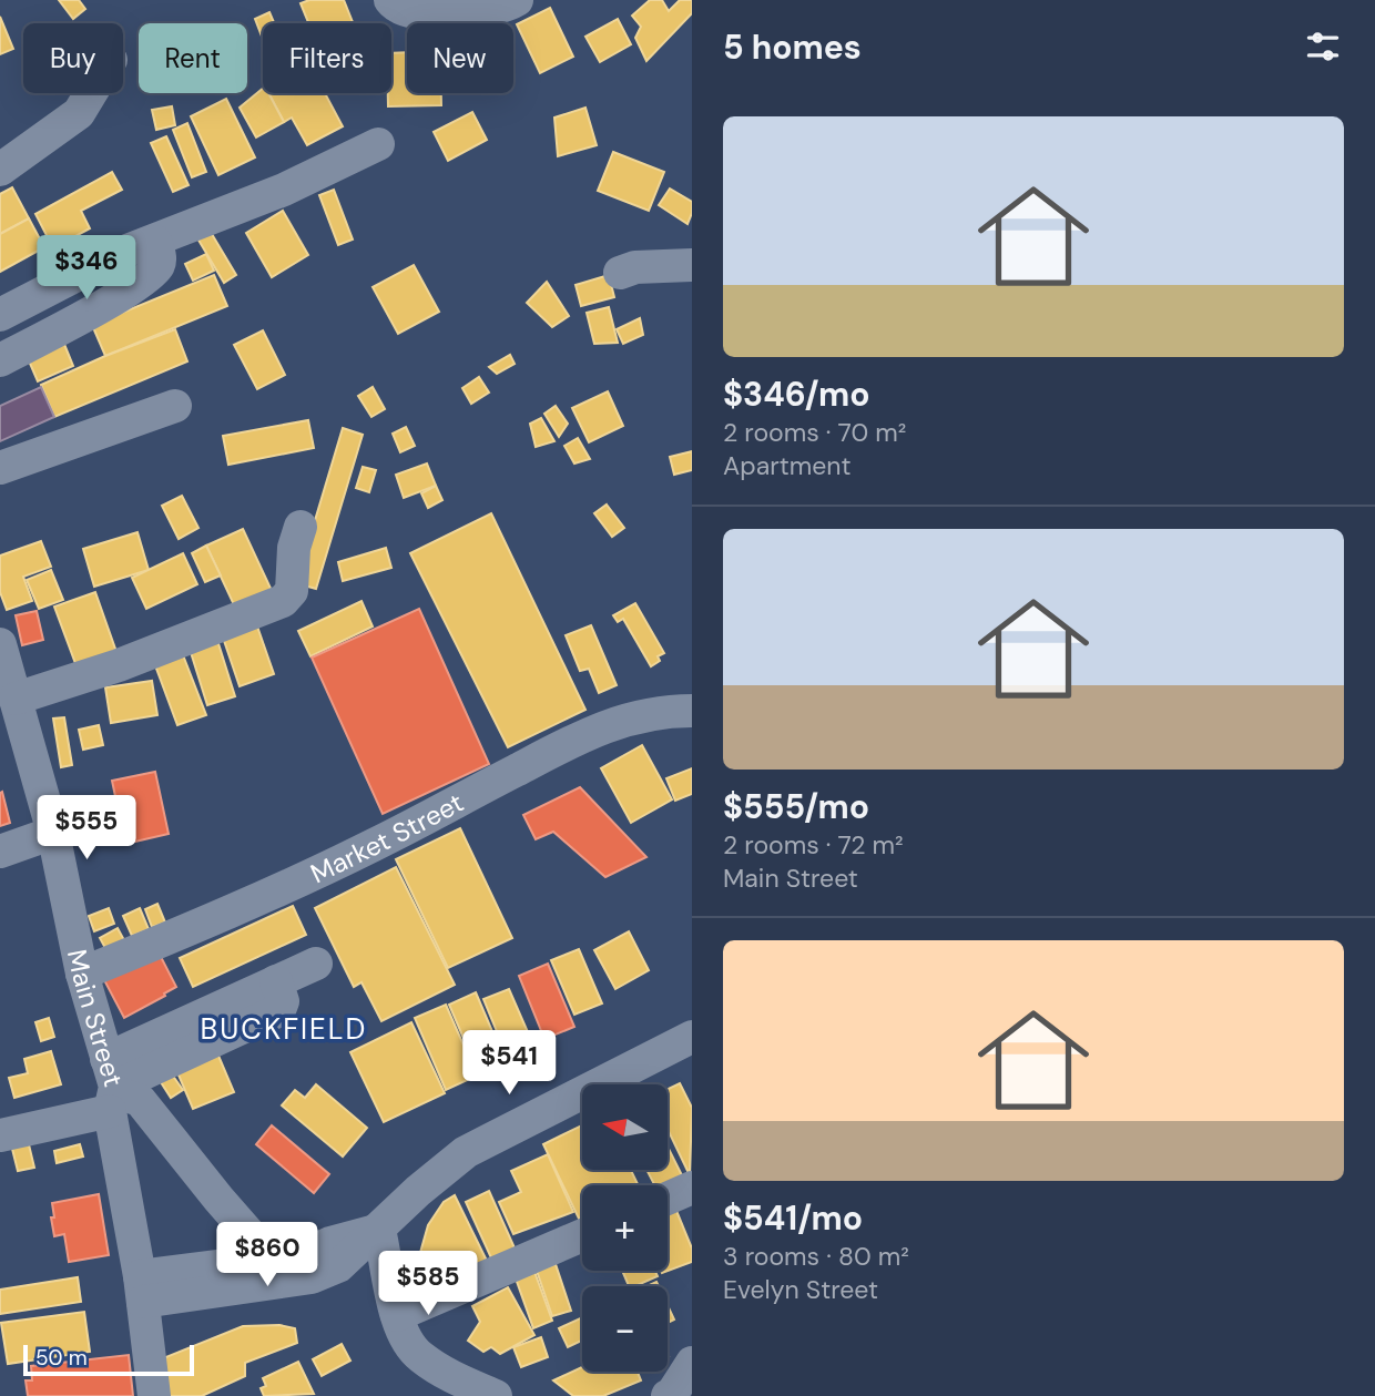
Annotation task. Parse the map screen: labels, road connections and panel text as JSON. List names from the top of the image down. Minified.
{"streets":{"street":["Market Street","Main Street"]},"crossings":[["Market Street","Main Street"]],"districts":["BUCKFIELD"],"scale_bar":"50 m","north":"left","page":{"heading":"5 homes","chip":["Buy","Rent","Filters","New"],"list":[{"name":"$346/mo","note":"2 rooms · 70 m² · Apartment"},{"name":"$555/mo","note":"2 rooms · 72 m² · Main Street"},{"name":"$541/mo","note":"3 rooms · 80 m² · Evelyn Street"}],"price":["$346","$555","$541","$860","$585"],"map_buttons":["+","−"],"scale":"50 m"}}
